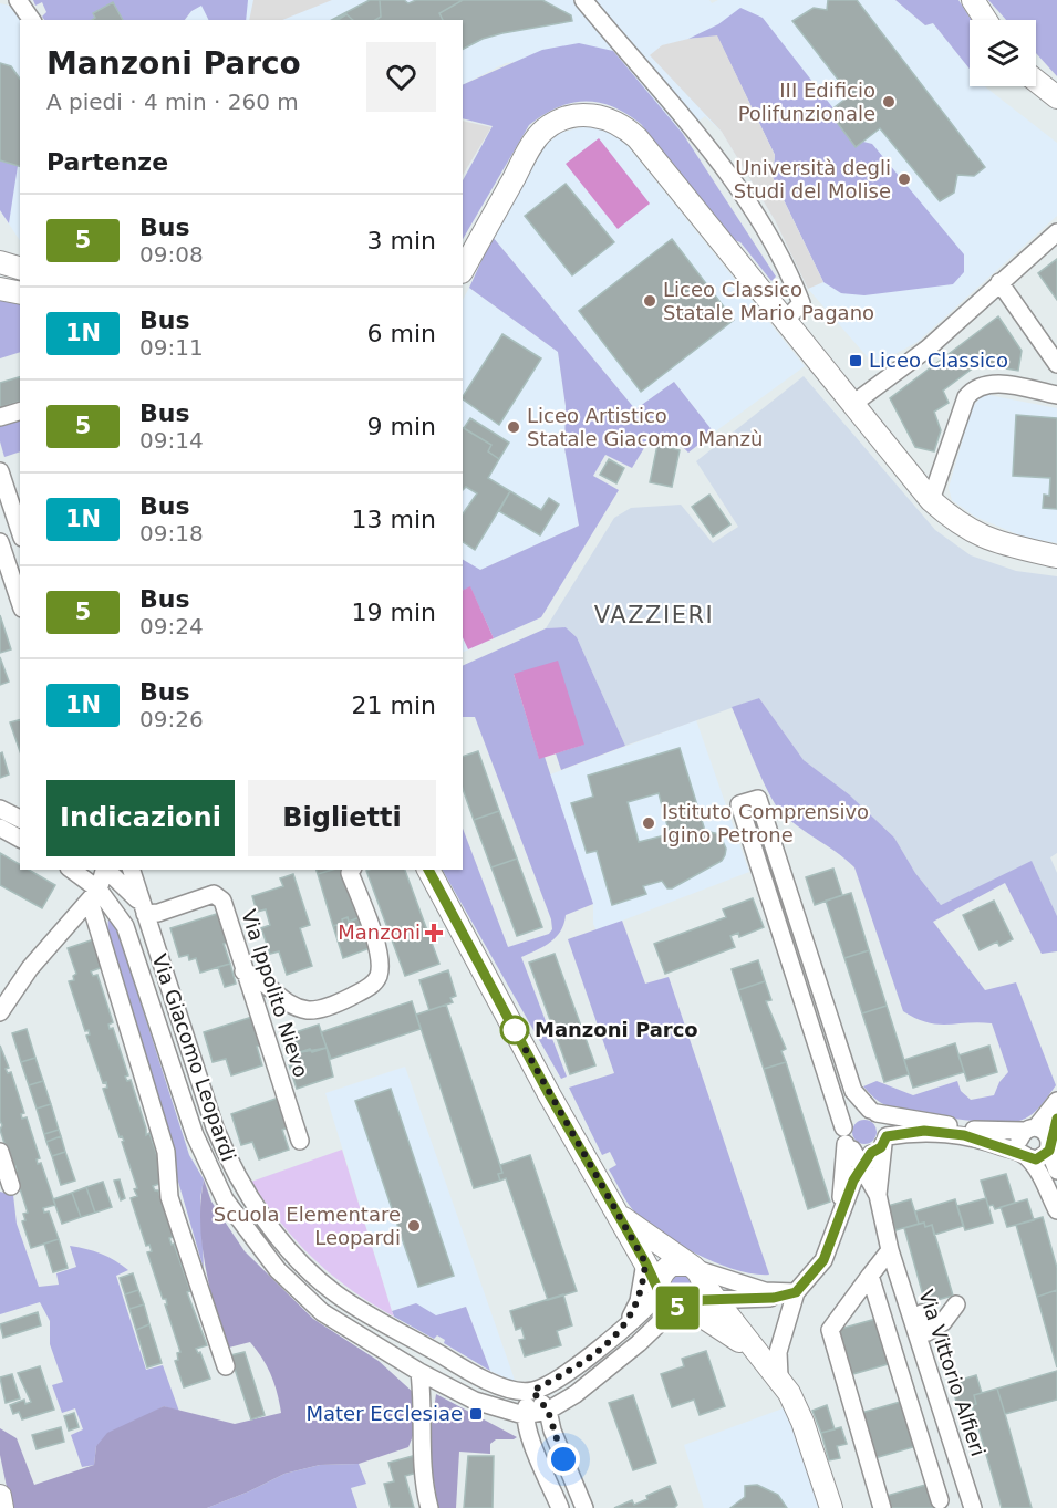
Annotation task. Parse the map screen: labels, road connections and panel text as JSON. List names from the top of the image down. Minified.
{"streets":{"street":["Via Ippolito Nievo","Via Giacomo Leopardi","Via Vittorio Alfieri"]},"crossings":[["Via Ippolito Nievo","Via Giacomo Leopardi"]],"districts":["VAZZIERI"],"places":{"other":["III Edificio Polifunzionale","Università degli Studi del Molise","Liceo Classico Statale Mario Pagano","Liceo Artistico Statale Giacomo Manzù","Istituto Comprensivo Igino Petrone","Manzoni Parco","Scuola Elementare Leopardi"],"transit":["Liceo Classico","Mater Ecclesiae"],"health":["Manzoni"]},"lines":["bus line 5"],"page":{"on_map":"5","heading":[["Manzoni Parco","A piedi · 4 min · 260 m"],"Partenze"],"list":[{"mark":"5","name":"Bus","note":"09:08","value":"3 min"},{"mark":"1N","name":"Bus","note":"09:11","value":"6 min"},{"mark":"5","name":"Bus","note":"09:14","value":"9 min"},{"mark":"1N","name":"Bus","note":"09:18","value":"13 min"},{"mark":"5","name":"Bus","note":"09:24","value":"19 min"},{"mark":"1N","name":"Bus","note":"09:26","value":"21 min"}],"buttons":["Indicazioni","Biglietti"]}}
